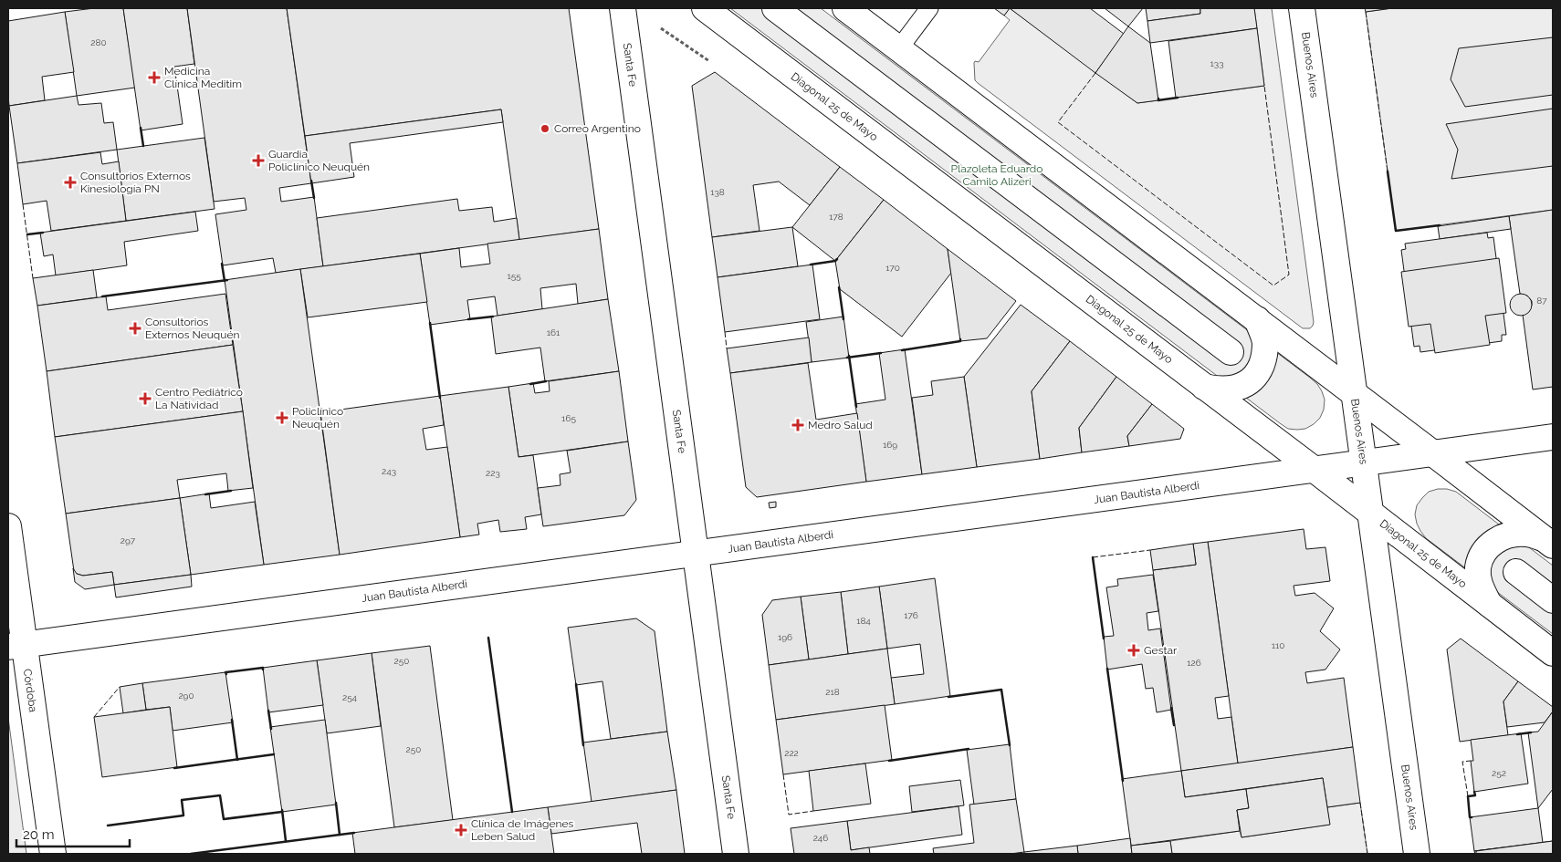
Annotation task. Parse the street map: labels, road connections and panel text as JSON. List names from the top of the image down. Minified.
{"streets":{"street":["Santa Fe","Buenos Aires","Diagonal 25 de Mayo","Juan Bautista Alberdi","Córdoba"]},"crossings":[["Santa Fe","Juan Bautista Alberdi"],["Buenos Aires","Diagonal 25 de Mayo"],["Buenos Aires","Juan Bautista Alberdi"],["Diagonal 25 de Mayo","Juan Bautista Alberdi"],["Juan Bautista Alberdi","Córdoba"]],"parks":["Plazoleta Eduardo Camilo Alizeri"],"places":{"health":["Medicina Clínica Meditim","Guardia Policlínico Neuquén","Consultorios Externos Kinesiología PN","Consultorios Externos Neuquén","Centro Pediátrico La Natividad","Policlínico Neuquén","Medro Salud","Gestar","Clínica de Imágenes Leben Salud"],"other":["Correo Argentino"]},"house_numbers":["280","133","138","178","170","155","87","161","165","169","243","223","297","176","184","196","110","250","126","218","290","254","250","222","252","246"],"scale_bar":"20 m"}
